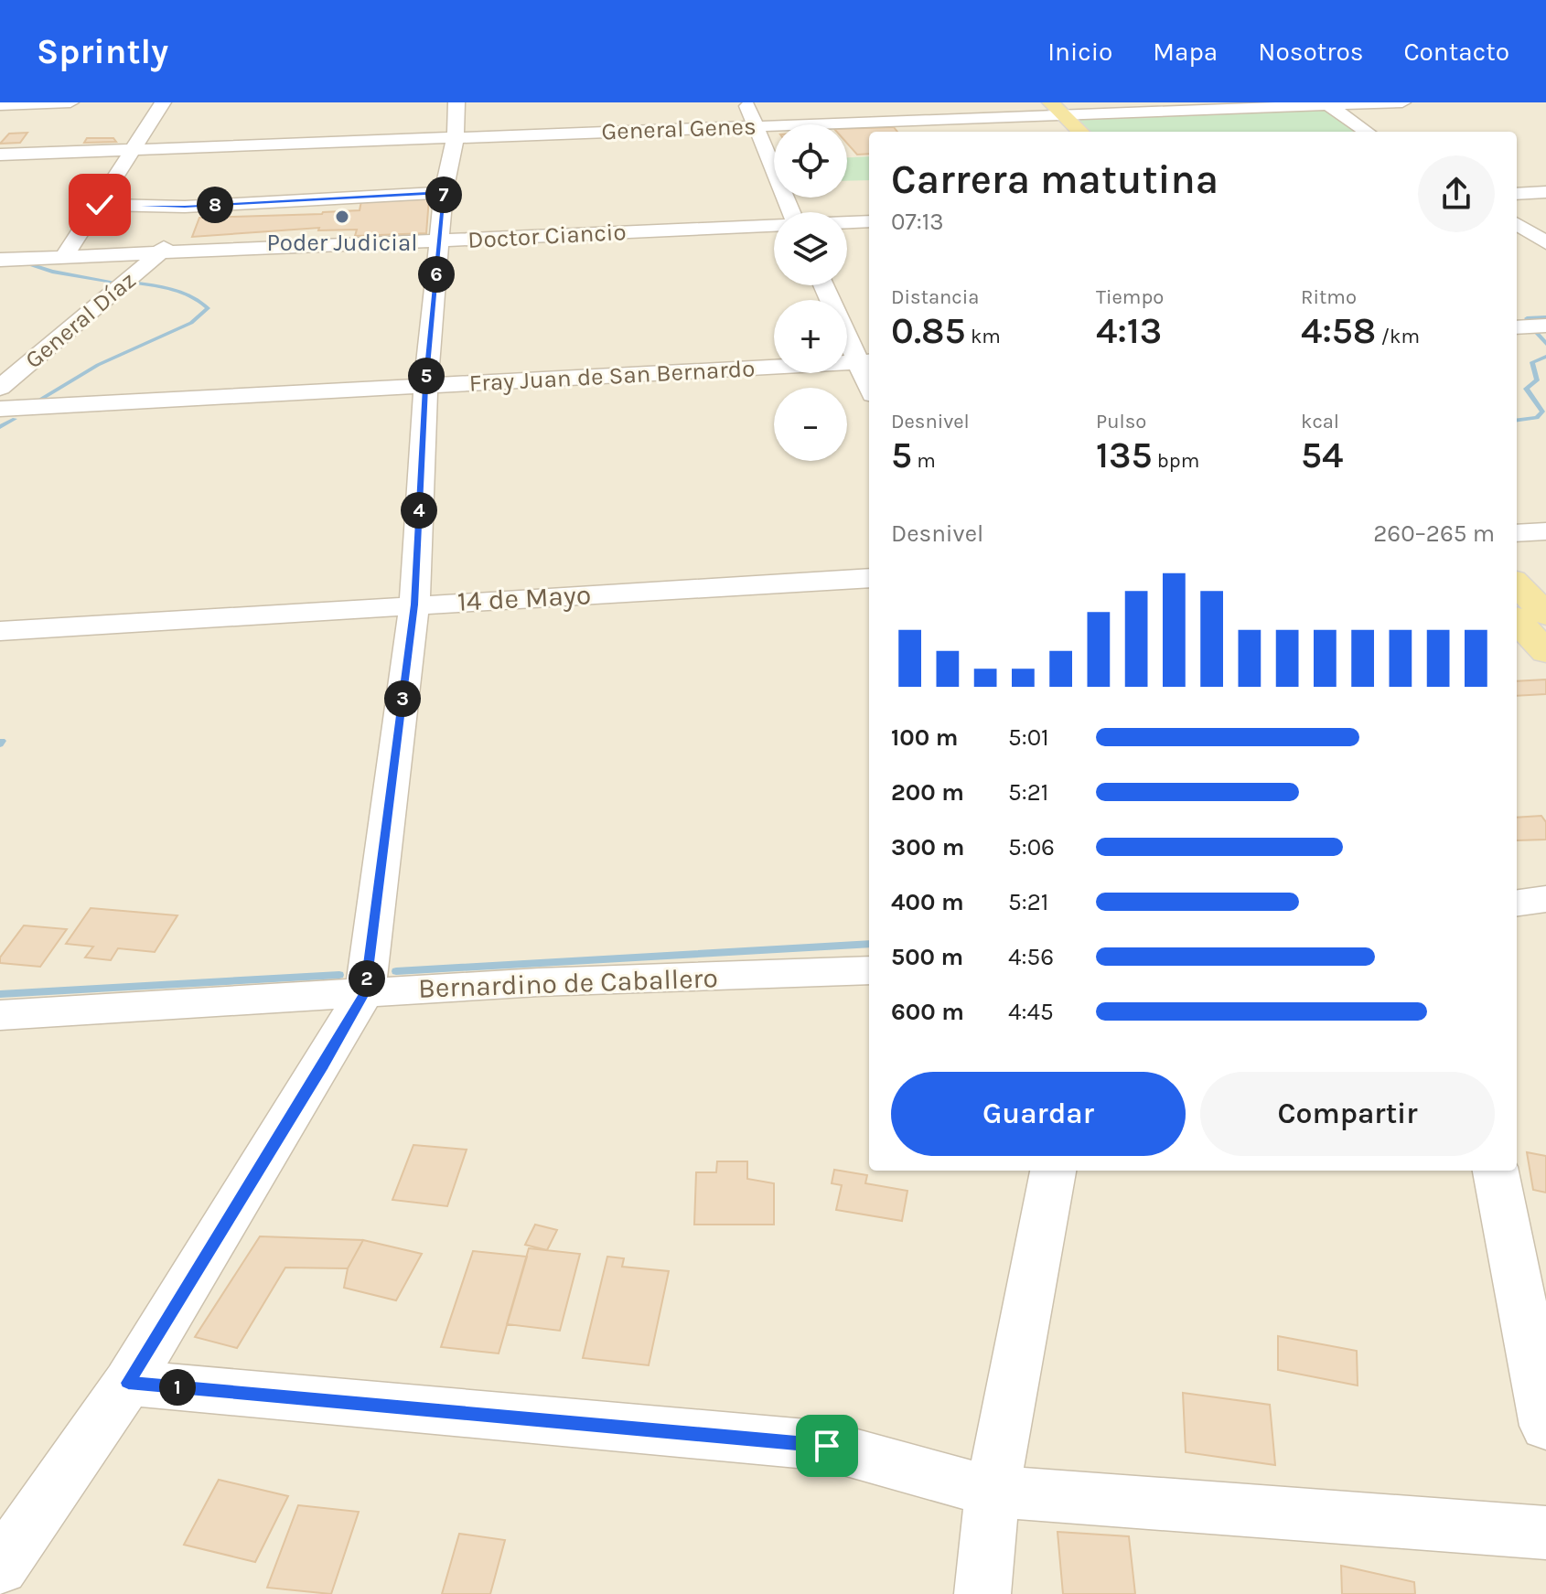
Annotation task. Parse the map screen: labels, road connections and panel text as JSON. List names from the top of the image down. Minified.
{"streets":{"street":["General Genes","Doctor Ciancio","General Díaz","Fray Juan de San Bernardo","14 de Mayo","Bernardino de Caballero"]},"crossings":[["Doctor Ciancio","General Díaz"]],"places":["Poder Judicial"],"page":{"header":"Sprintly","nav":["Inicio","Mapa","Nosotros","Contacto"],"map_buttons":["+","−"],"heading":["Carrera matutina","07:13"],"pins":["7","8","6","5","4","3","2","1"],"stats":[["Distancia","0.85 km"],["Tiempo","4:13"],["Ritmo","4:58 /km"],["Desnivel","5 m"],["Pulso","135 bpm"],["kcal","54"]],"chart":["Desnivel","260–265 m"],"list":[{"name":"100 m","note":"5:01"},{"name":"200 m","note":"5:21"},{"name":"300 m","note":"5:06"},{"name":"400 m","note":"5:21"},{"name":"500 m","note":"4:56"},{"name":"600 m","note":"4:45"}],"buttons":["Guardar","Compartir"]}}
